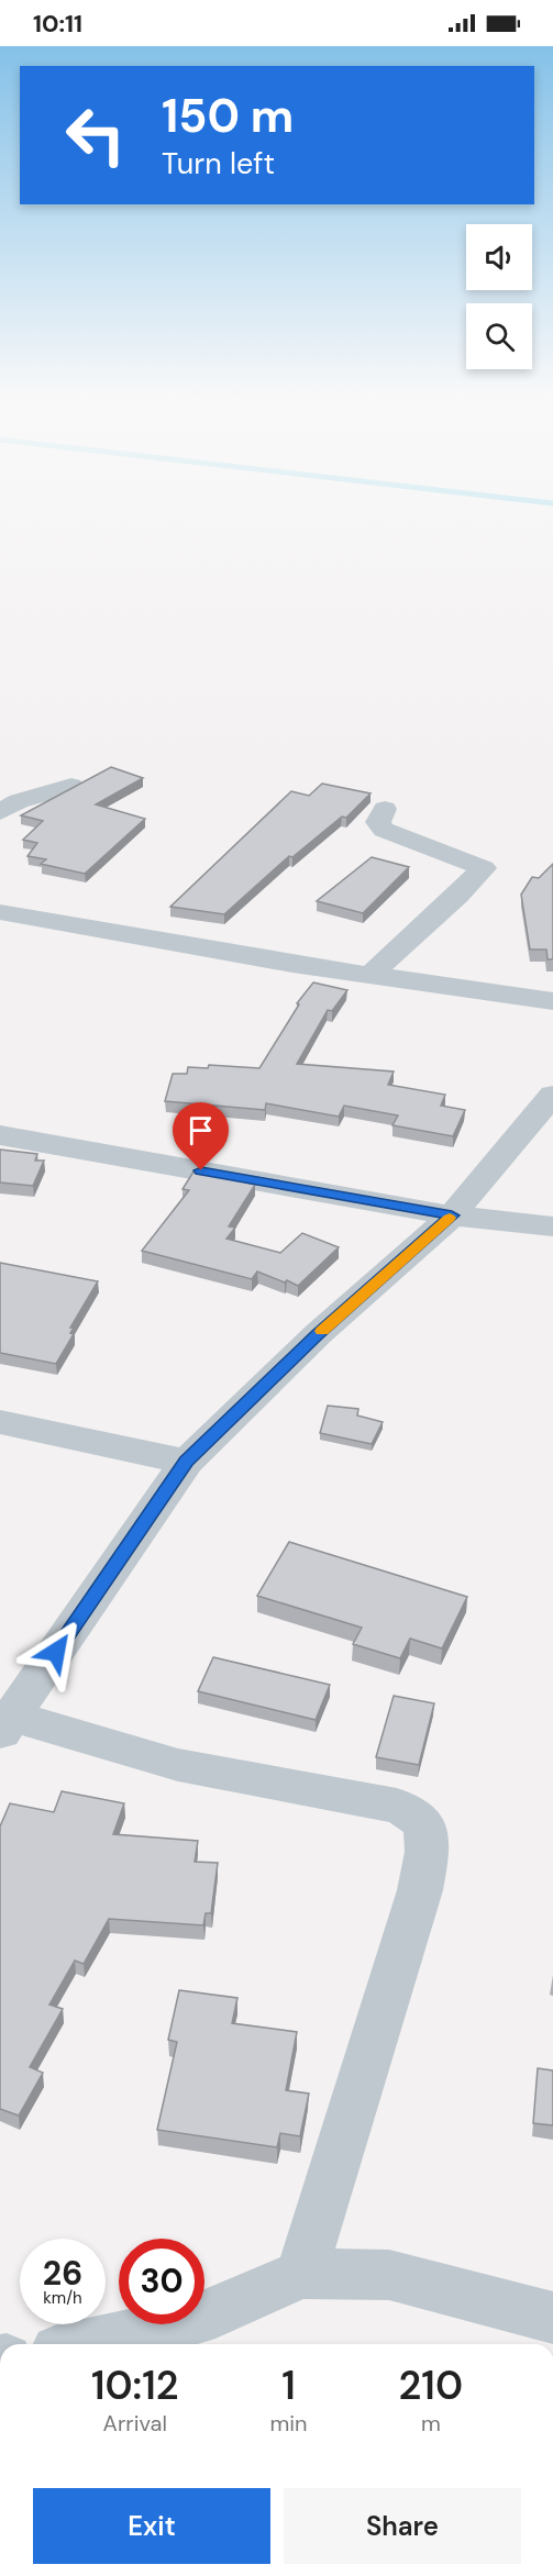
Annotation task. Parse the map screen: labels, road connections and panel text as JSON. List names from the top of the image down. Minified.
{"page":{"status":"10:11","turn":["150 m","Turn left"],"speed":"26 km/h","limit":"30","eta":["10:12","Arrival","1","min","210","m"],"buttons":["Exit","Share"]}}
